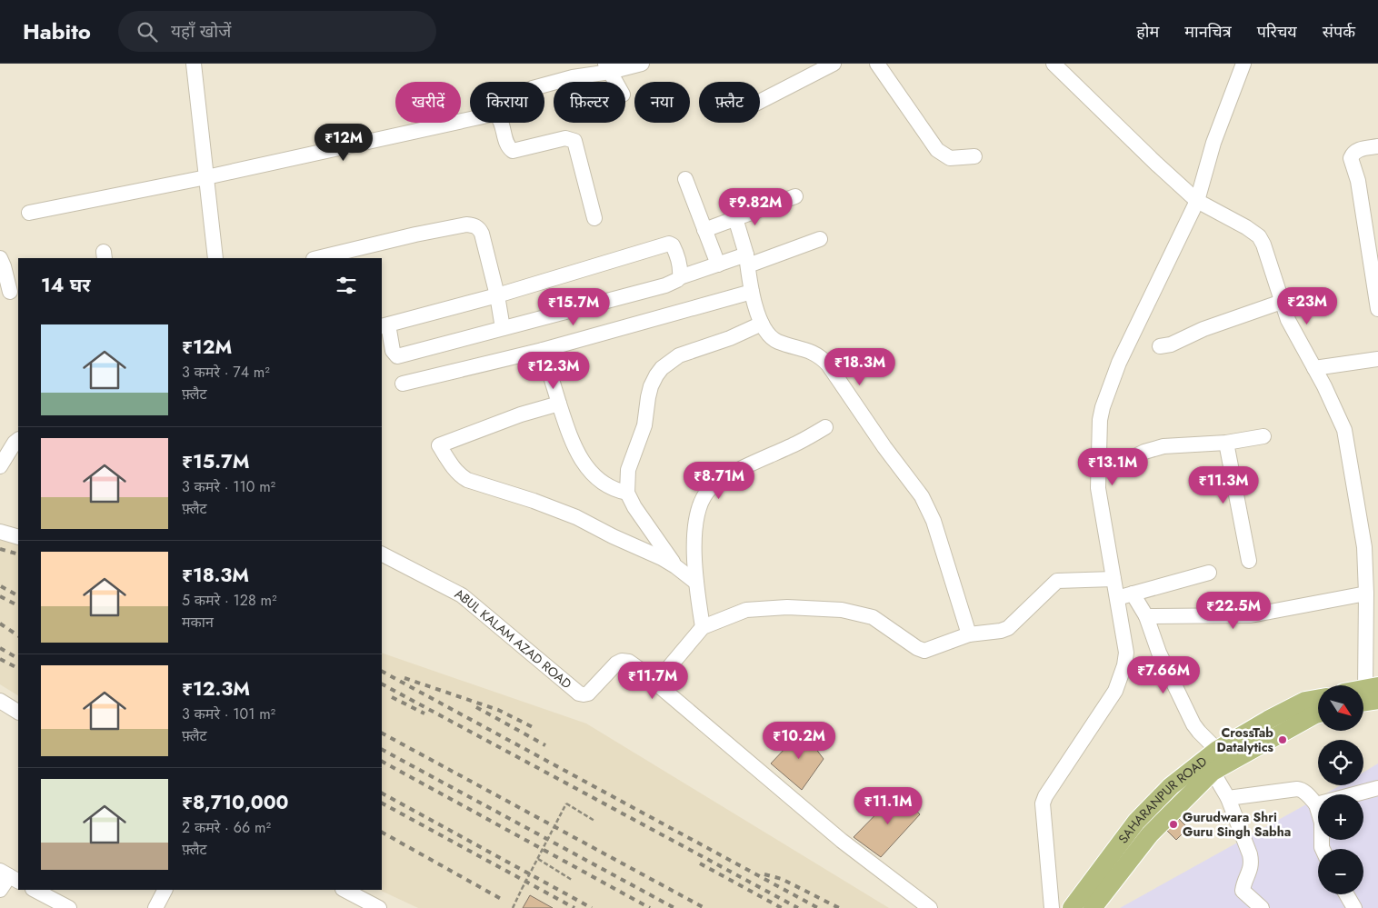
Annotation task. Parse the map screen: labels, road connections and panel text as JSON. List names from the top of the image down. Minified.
{"streets":{"main road":["SAHARANPUR ROAD"],"street":["ABUL KALAM AZAD ROAD"]},"places":["CrossTab Datalytics","Gurudwara Shri Guru Singh Sabha"],"north":"bottom right","page":{"header":"Habito","search":"यहाँ खोजें","nav":["होम","मानचित्र","परिचय","संपर्क"],"chip":["खरीदें","किराया","फ़िल्टर","नया","फ़्लैट"],"price":["₹12M","₹9.82M","₹23M","₹15.7M","₹18.3M","₹12.3M","₹13.1M","₹8.71M","₹11.3M","₹22.5M","₹7.66M","₹11.7M","₹10.2M","₹11.1M"],"heading":"14 घर","list":[{"name":"₹12M","note":"3 कमरे · 74 m² · फ़्लैट"},{"name":"₹15.7M","note":"3 कमरे · 110 m² · फ़्लैट"},{"name":"₹18.3M","note":"5 कमरे · 128 m² · मकान"},{"name":"₹12.3M","note":"3 कमरे · 101 m² · फ़्लैट"},{"name":"₹8,710,000","note":"2 कमरे · 66 m² · फ़्लैट"}],"map_buttons":["+","−"]}}
